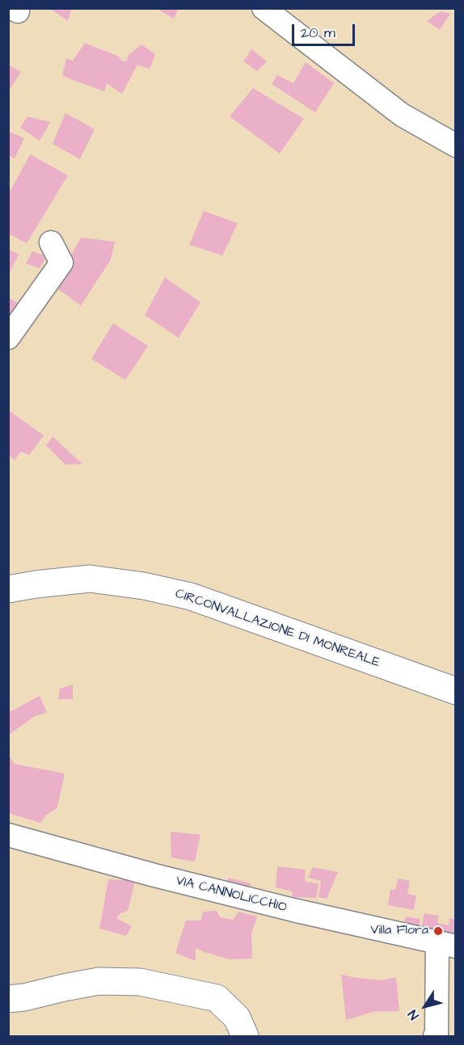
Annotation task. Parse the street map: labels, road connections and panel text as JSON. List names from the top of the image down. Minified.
{"streets":{"main road":["CIRCONVALLAZIONE DI MONREALE"],"street":["VIA CANNOLICCHIO"]},"places":["Villa Flora"],"scale_bar":"20 m","north":"bottom left"}
